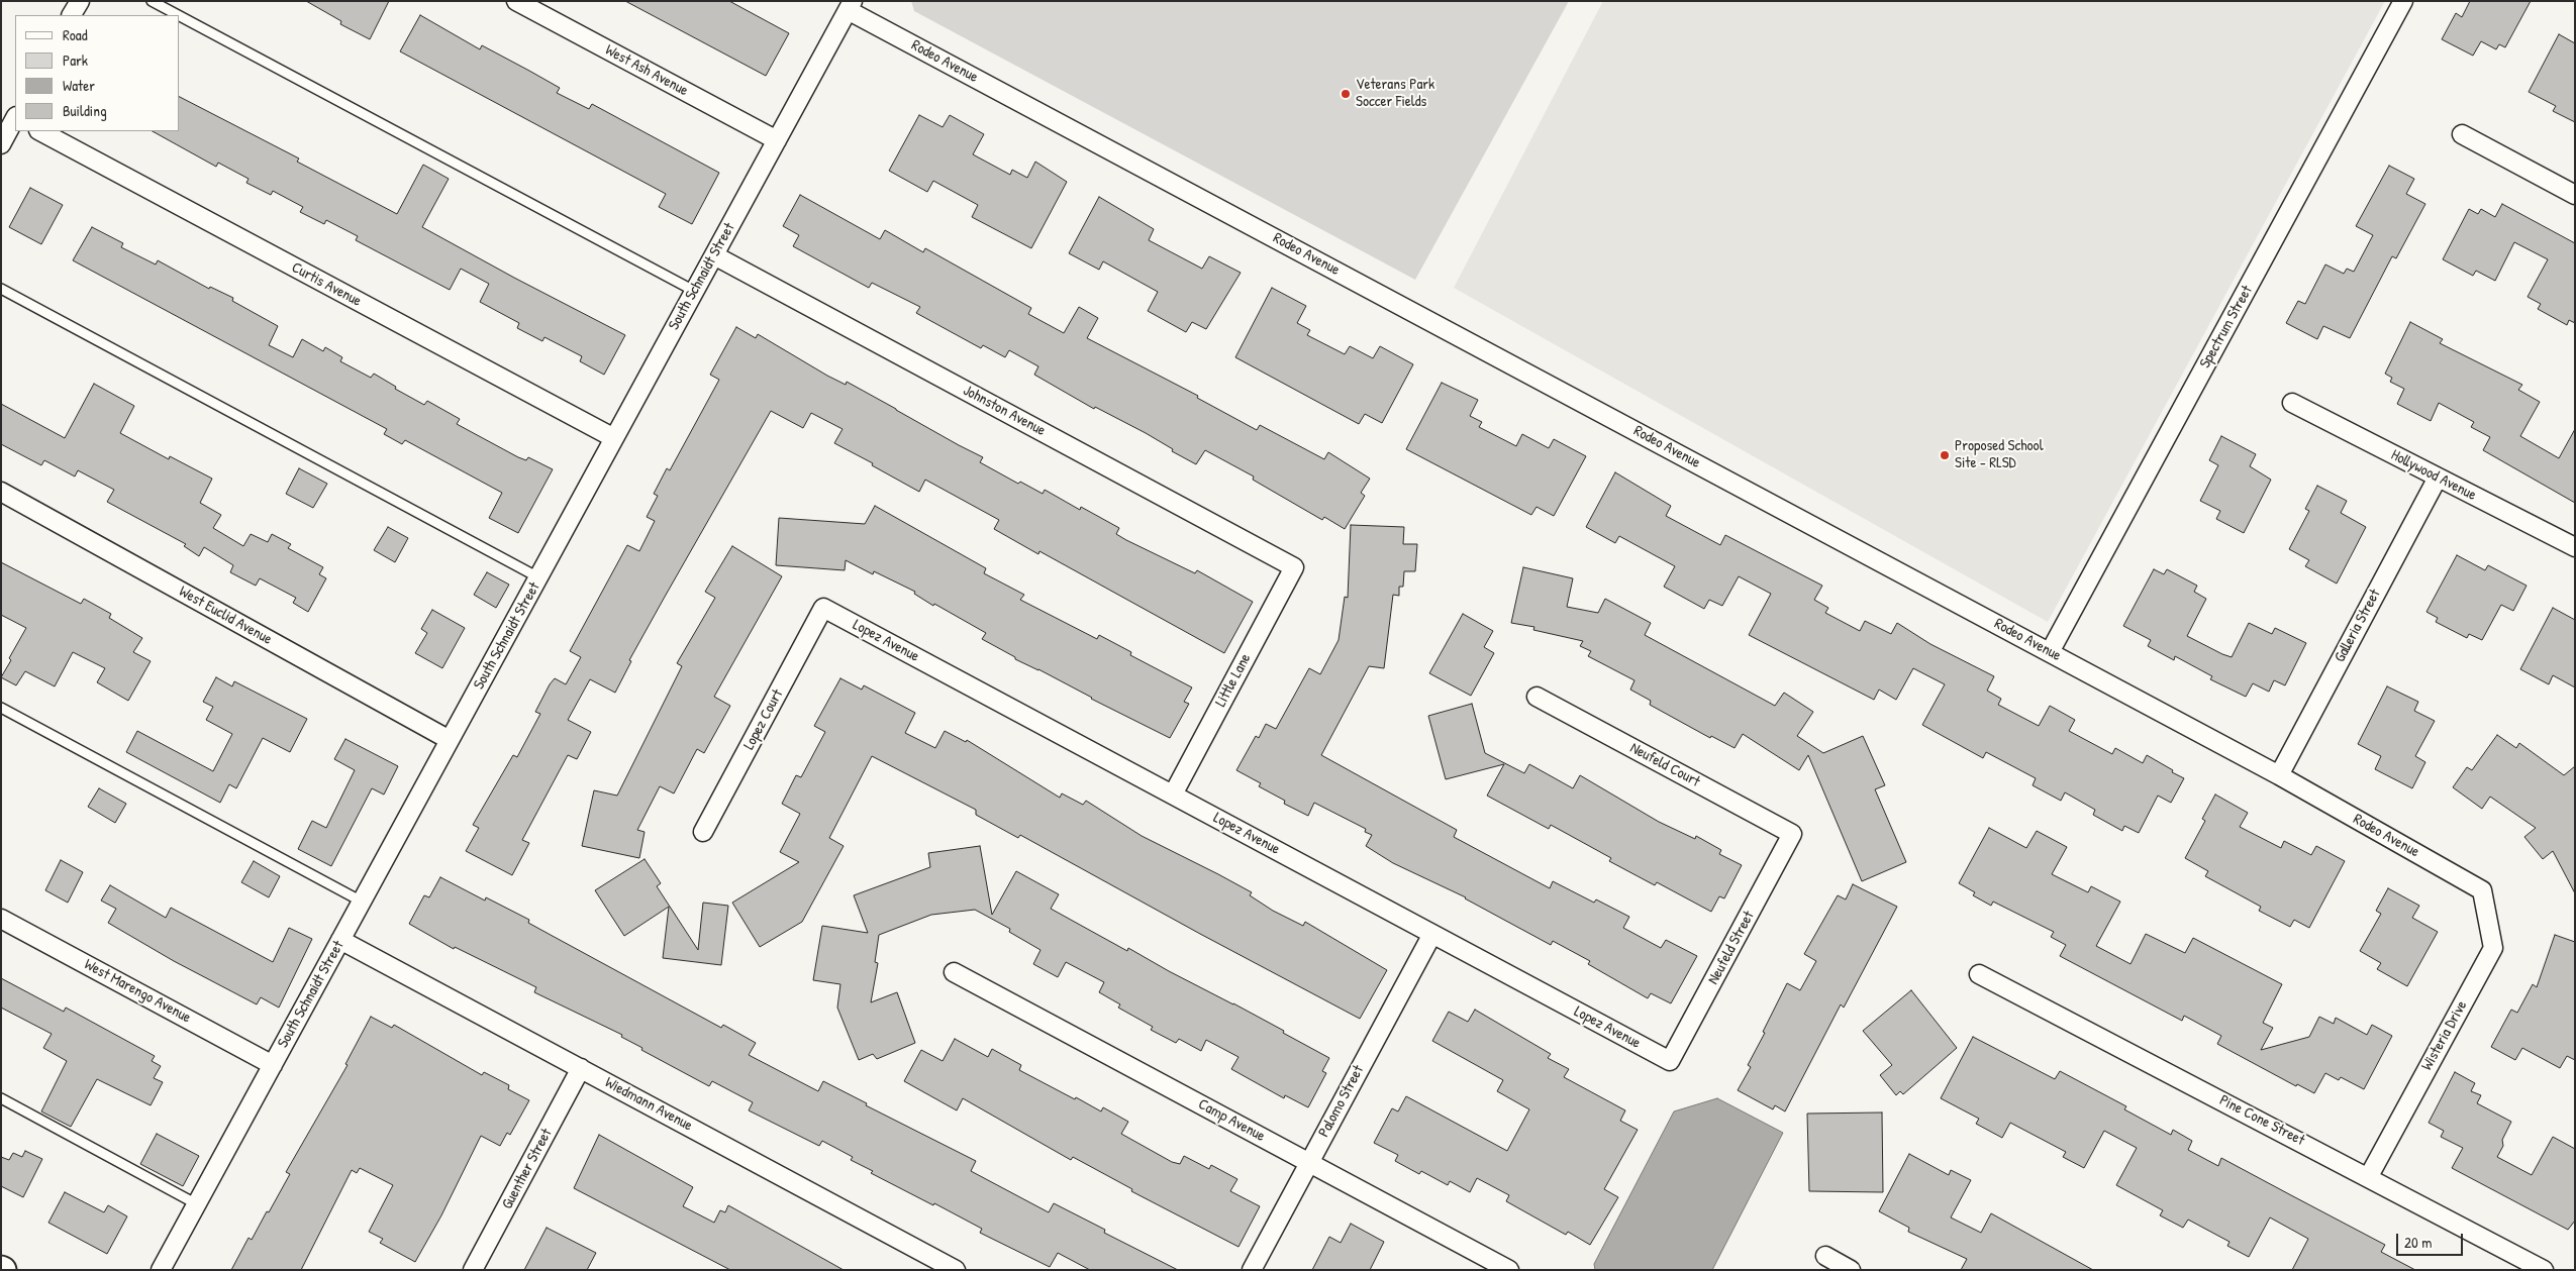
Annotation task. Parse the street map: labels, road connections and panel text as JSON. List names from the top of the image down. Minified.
{"streets":{"street":["Rodeo Avenue","West Ash Avenue","South Schnaidt Street","Curtis Avenue","Spectrum Street","Johnston Avenue","Hollywood Avenue","West Euclid Avenue","Galleria Street","Lopez Avenue","Little Lane","Lopez Court","Neufeld Court","Neufeld Street","West Marengo Avenue","Wisteria Drive","Palomo Street","Wiedmann Avenue","Camp Avenue","Pine Cone Street","Guenther Street"]},"crossings":[["Rodeo Avenue","South Schnaidt Street"],["Rodeo Avenue","Spectrum Street"],["Rodeo Avenue","Galleria Street"],["Rodeo Avenue","Wisteria Drive"],["West Ash Avenue","South Schnaidt Street"],["South Schnaidt Street","Curtis Avenue"],["South Schnaidt Street","Johnston Avenue"],["South Schnaidt Street","West Euclid Avenue"],["South Schnaidt Street","West Marengo Avenue"],["South Schnaidt Street","Wiedmann Avenue"],["Johnston Avenue","Little Lane"],["Hollywood Avenue","Galleria Street"],["Lopez Avenue","Little Lane"],["Lopez Avenue","Lopez Court"],["Lopez Avenue","Neufeld Street"],["Lopez Avenue","Palomo Street"],["Neufeld Court","Neufeld Street"],["Wisteria Drive","Pine Cone Street"],["Palomo Street","Camp Avenue"],["Wiedmann Avenue","Guenther Street"]],"places":["Veterans Park Soccer Fields","Proposed School Site - RLSD"],"legend":["Road","Park","Water","Building"],"scale_bar":"20 m"}
